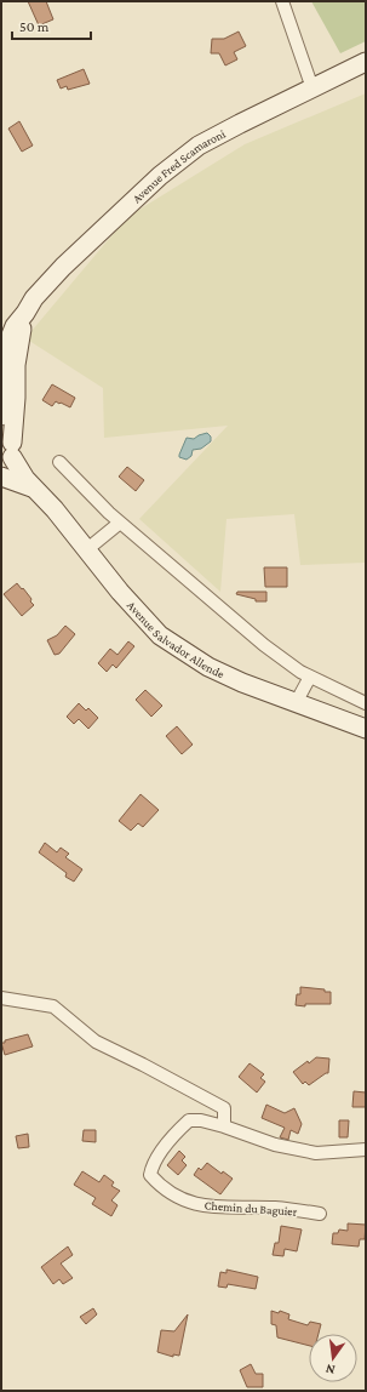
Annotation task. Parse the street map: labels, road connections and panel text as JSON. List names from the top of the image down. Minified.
{"streets":{"main road":["Avenue Fred Scamaroni","Avenue Salvador Allende"],"street":["Chemin du Baguier"]},"crossings":[["Avenue Fred Scamaroni","Avenue Salvador Allende"]],"scale_bar":"50 m","north":"bottom"}
